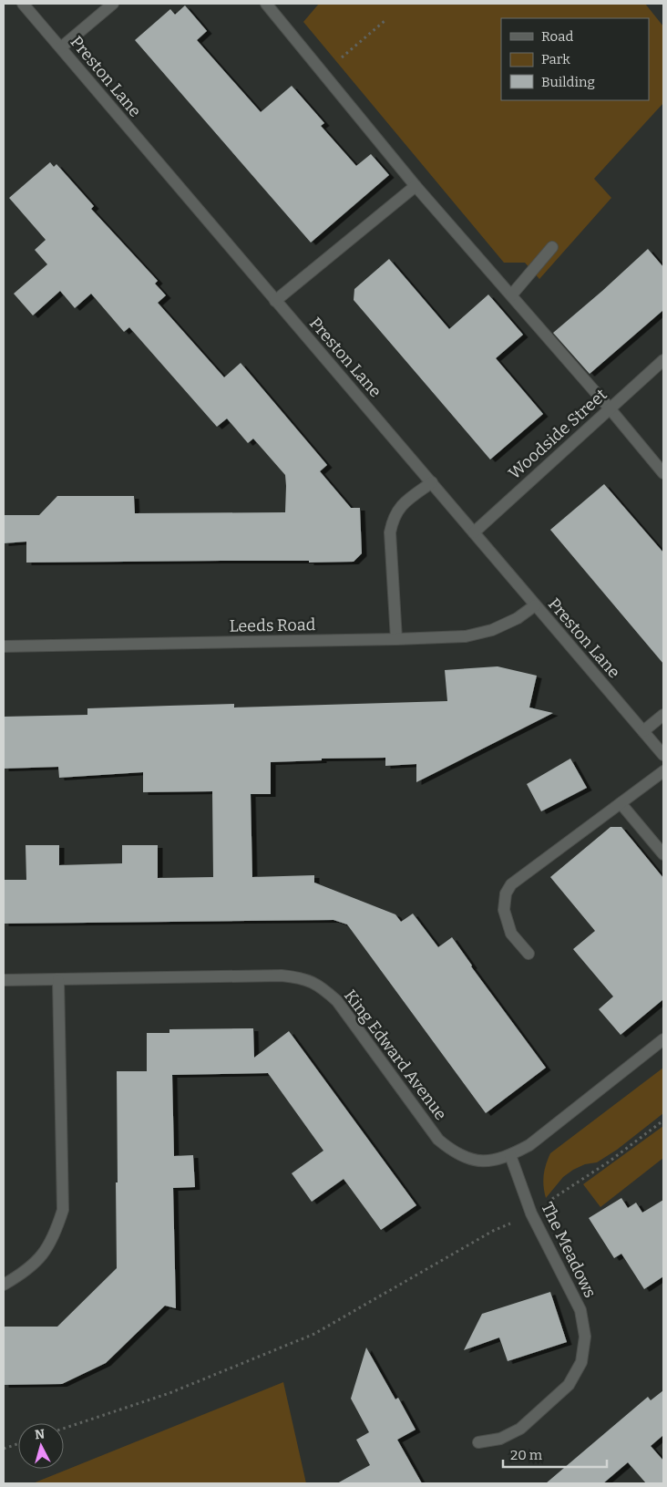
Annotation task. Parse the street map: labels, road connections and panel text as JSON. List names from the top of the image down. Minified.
{"streets":{"street":["Preston Lane","Woodside Street","Leeds Road","King Edward Avenue","The Meadows"]},"crossings":[["Preston Lane","Woodside Street"],["Preston Lane","Leeds Road"],["King Edward Avenue","The Meadows"]],"legend":["Road","Park","Building"],"scale_bar":"20 m","north":"top"}
